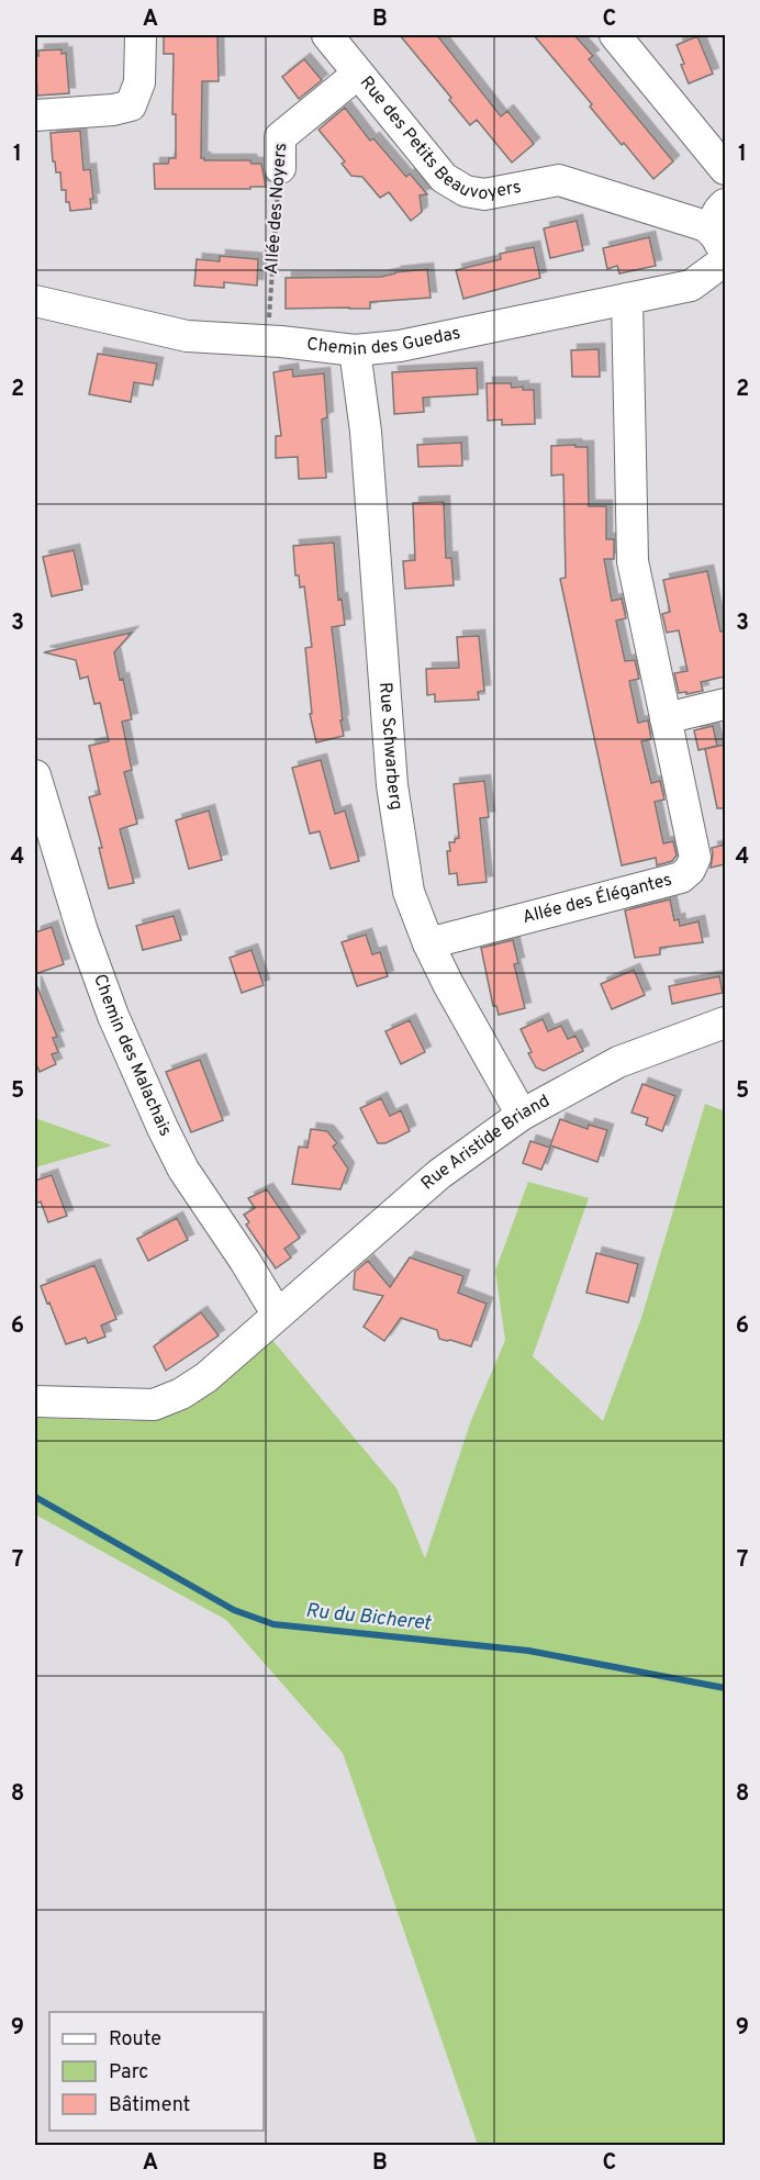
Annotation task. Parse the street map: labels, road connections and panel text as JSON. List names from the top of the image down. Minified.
{"streets":{"street":["Rue des Petits Beauvoyers","Allée des Noyers","Chemin des Guedas","Rue Schwarberg","Allée des Élégantes","Chemin des Malachais","Rue Aristide Briand"]},"crossings":[["Rue des Petits Beauvoyers","Allée des Noyers"],["Rue des Petits Beauvoyers","Chemin des Guedas"],["Allée des Noyers","Chemin des Guedas"],["Chemin des Guedas","Rue Schwarberg"],["Chemin des Guedas","Allée des Élégantes"],["Rue Schwarberg","Allée des Élégantes"],["Rue Schwarberg","Rue Aristide Briand"],["Chemin des Malachais","Rue Aristide Briand"]],"water":["Ru du Bicheret"],"legend":["Route","Parc","Bâtiment"],"grid":{"columns":["A","B","C"],"rows":["1","2","3","4","5","6","7","8","9"]}}
